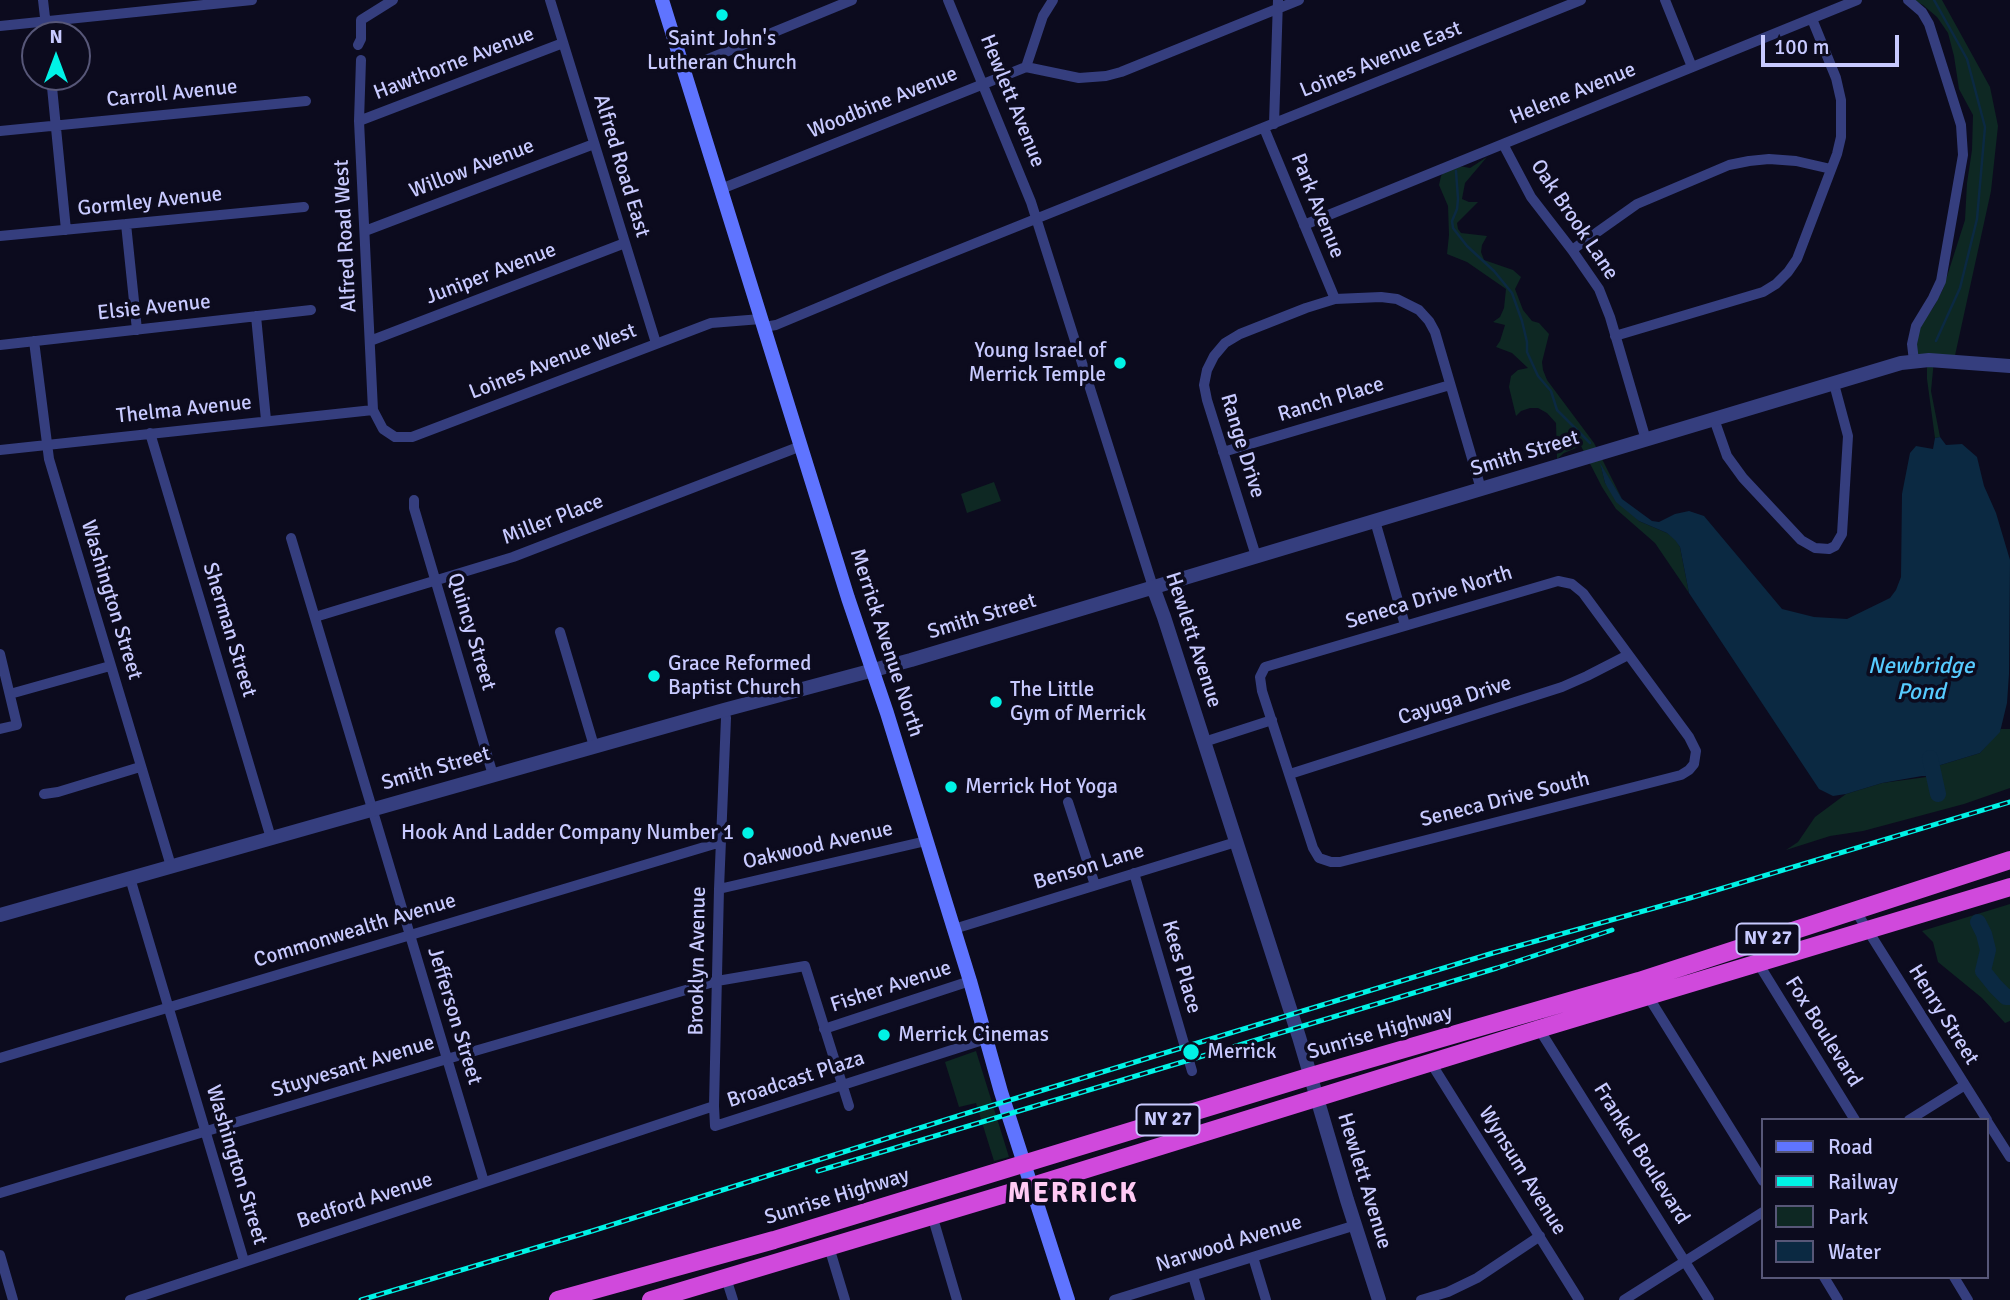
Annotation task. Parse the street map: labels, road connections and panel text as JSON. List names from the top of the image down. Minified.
{"streets":{"highway":["NY 27","Sunrise Highway"],"main road":["Merrick Avenue North"],"street":["Loines Avenue East","Hawthorne Avenue","Carroll Avenue","Helene Avenue","Hewlett Avenue","Woodbine Avenue","Alfred Road East","Willow Avenue","Gormley Avenue","Park Avenue","Oak Brook Lane","Alfred Road West","Juniper Avenue","Elsie Avenue","Loines Avenue West","Ranch Place","Thelma Avenue","Range Drive","Smith Street","Miller Place","Seneca Drive North","Washington Street","Sherman Street","Quincy Street","Cayuga Drive","Seneca Drive South","Oakwood Avenue","Benson Lane","Commonwealth Avenue","Brooklyn Avenue","Kees Place","Fisher Avenue","Henry Street","Jefferson Street","Fox Boulevard","Stuyvesant Avenue","Broadcast Plaza","Frankel Boulevard","Wynsum Avenue","Bedford Avenue","Narwood Avenue"]},"crossings":[["Loines Avenue East","Hewlett Avenue"],["Loines Avenue East","Park Avenue"],["Loines Avenue East","Loines Avenue West"],["Hawthorne Avenue","Alfred Road East"],["Hawthorne Avenue","Alfred Road West"],["Helene Avenue","Park Avenue"],["Helene Avenue","Oak Brook Lane"],["Hewlett Avenue","Woodbine Avenue"],["Hewlett Avenue","Loines Avenue West"],["Hewlett Avenue","Smith Street"],["Hewlett Avenue","Benson Lane"],["Hewlett Avenue","Sunrise Highway"],["Hewlett Avenue","Narwood Avenue"],["Woodbine Avenue","Merrick Avenue North"],["Alfred Road East","Willow Avenue"],["Alfred Road East","Juniper Avenue"],["Alfred Road East","Loines Avenue West"],["Willow Avenue","Alfred Road West"],["Park Avenue","Range Drive"],["Oak Brook Lane","Smith Street"],["Alfred Road West","Juniper Avenue"],["Alfred Road West","Loines Avenue West"],["Alfred Road West","Thelma Avenue"],["Elsie Avenue","Washington Street"],["Loines Avenue West","Thelma Avenue"],["Loines Avenue West","Merrick Avenue North"],["Ranch Place","Range Drive"],["Thelma Avenue","Washington Street"],["Thelma Avenue","Sherman Street"],["Range Drive","Smith Street"],["Smith Street","Washington Street"],["Smith Street","Sherman Street"],["Smith Street","Quincy Street"],["Smith Street","Merrick Avenue North"],["Smith Street","Brooklyn Avenue"],["Smith Street","Jefferson Street"],["Miller Place","Quincy Street"],["Miller Place","Merrick Avenue North"],["Miller Place","Jefferson Street"],["Seneca Drive North","Cayuga Drive"],["Seneca Drive North","Seneca Drive South"],["Washington Street","Commonwealth Avenue"],["Washington Street","Stuyvesant Avenue"],["Washington Street","Bedford Avenue"],["Merrick Avenue North","Oakwood Avenue"],["Merrick Avenue North","Benson Lane"],["Merrick Avenue North","Fisher Avenue"],["Merrick Avenue North","Sunrise Highway"],["Merrick Avenue North","Broadcast Plaza"],["Cayuga Drive","Seneca Drive South"],["Oakwood Avenue","Brooklyn Avenue"],["Benson Lane","Kees Place"],["Commonwealth Avenue","Brooklyn Avenue"],["Commonwealth Avenue","Jefferson Street"],["Brooklyn Avenue","Stuyvesant Avenue"],["Brooklyn Avenue","Broadcast Plaza"],["Brooklyn Avenue","Bedford Avenue"],["Fisher Avenue","Stuyvesant Avenue"],["Henry Street","Sunrise Highway"],["Jefferson Street","Stuyvesant Avenue"],["Jefferson Street","Bedford Avenue"],["Fox Boulevard","Sunrise Highway"],["Sunrise Highway","Frankel Boulevard"],["Sunrise Highway","Wynsum Avenue"],["Broadcast Plaza","Bedford Avenue"]],"districts":["MERRICK"],"water":["Newbridge Pond"],"places":["Saint John's Lutheran Church","Young Israel of Merrick Temple","Grace Reformed Baptist Church","The Little Gym of Merrick","Merrick Hot Yoga","Hook And Ladder Company Number 1","Merrick Cinemas","Merrick"],"legend":["Road","Railway","Park","Water"],"scale_bar":"100 m","north":"top"}
